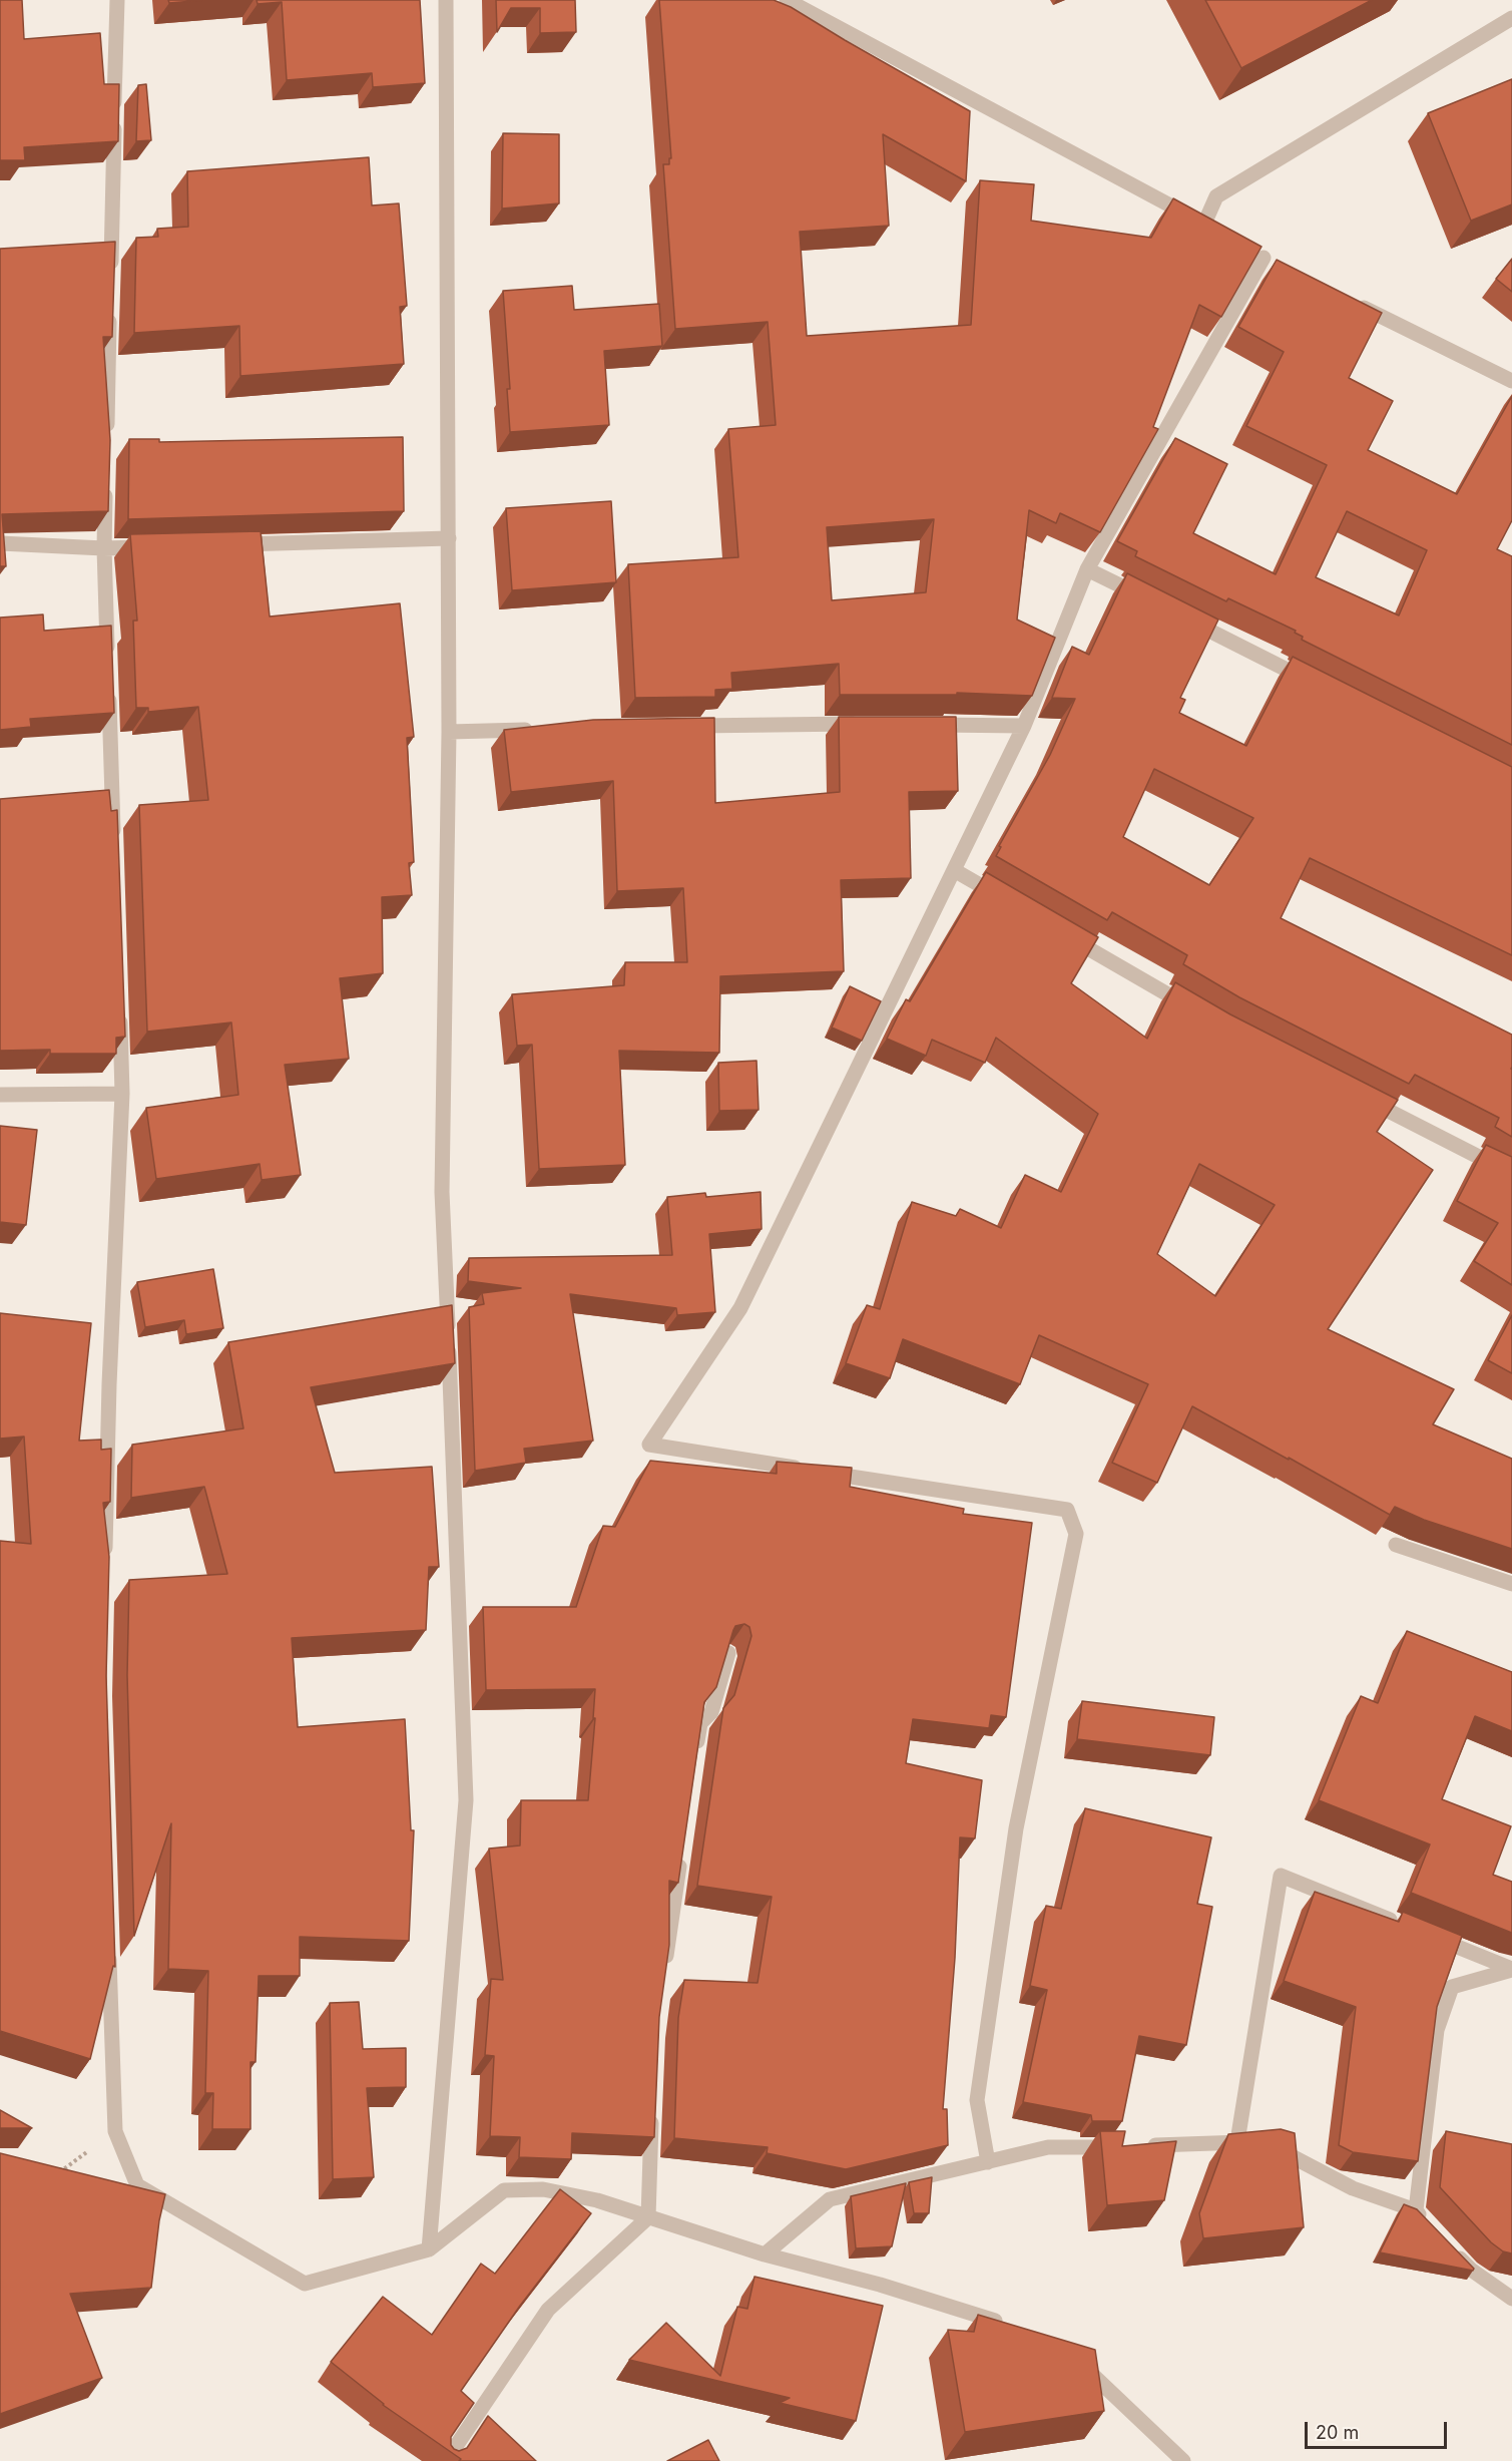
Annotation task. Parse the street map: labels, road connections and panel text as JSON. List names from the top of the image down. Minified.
{"scale_bar":"20 m"}
